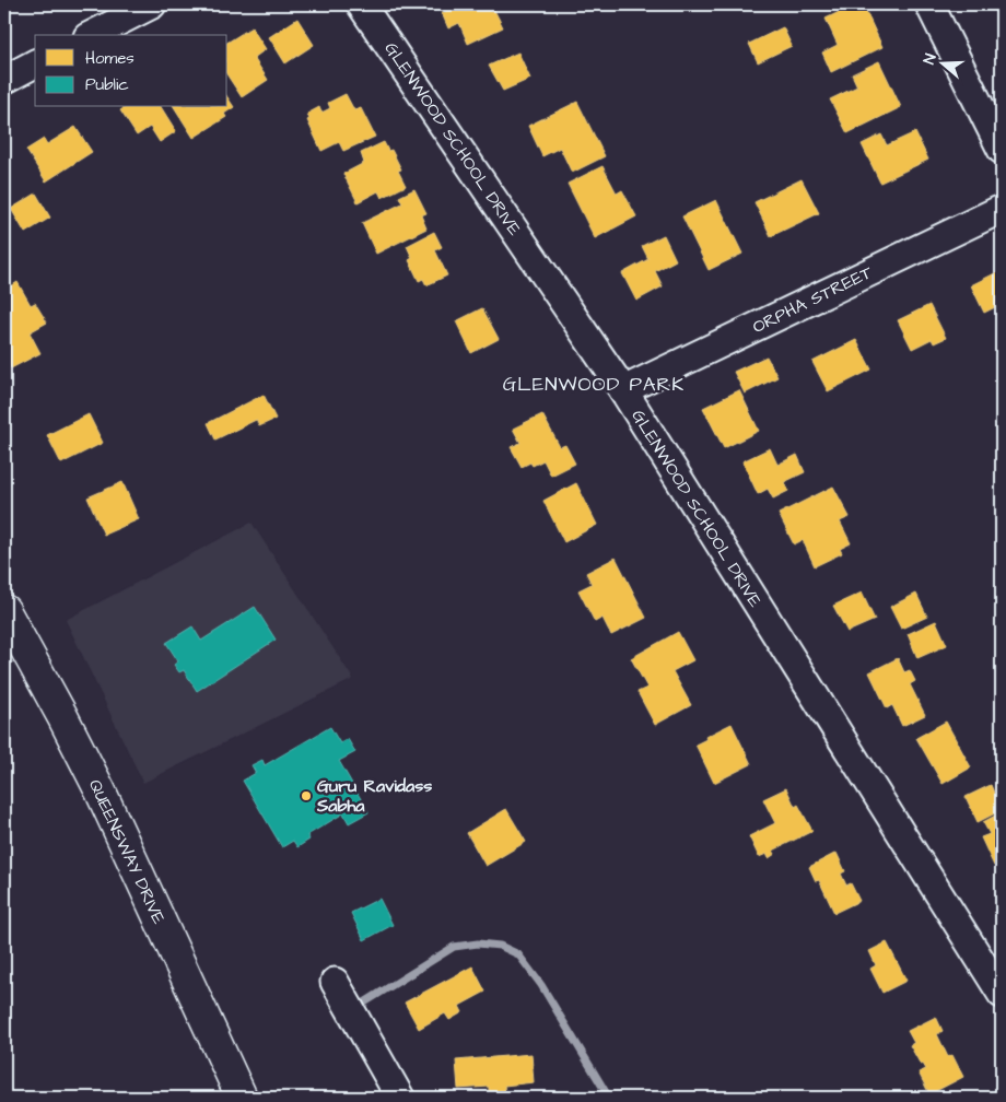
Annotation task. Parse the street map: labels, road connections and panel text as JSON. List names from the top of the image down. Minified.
{"streets":{"main road":["QUEENSWAY DRIVE"],"street":["GLENWOOD SCHOOL DRIVE","ORPHA STREET"]},"crossings":[["GLENWOOD SCHOOL DRIVE","ORPHA STREET"]],"districts":["GLENWOOD PARK"],"places":["Guru Ravidass Sabha"],"legend":["Homes","Public"],"north":"left"}
